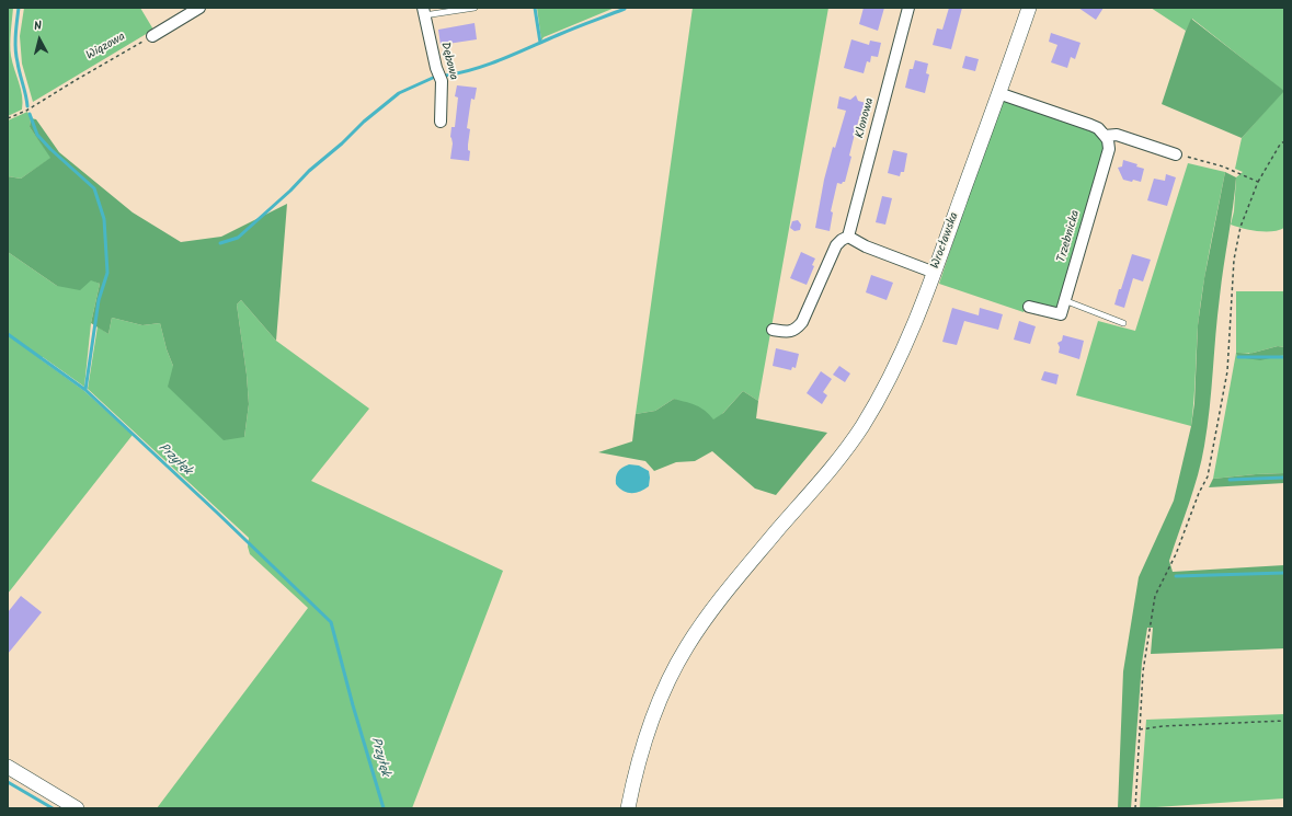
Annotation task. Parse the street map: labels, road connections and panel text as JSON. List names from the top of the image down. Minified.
{"streets":{"street":["Dębowa","Klonowa","Trzebnicka","Wrocławska"],"path":["Wiązowa"]},"water":["Przyłęk"],"north":"top"}
